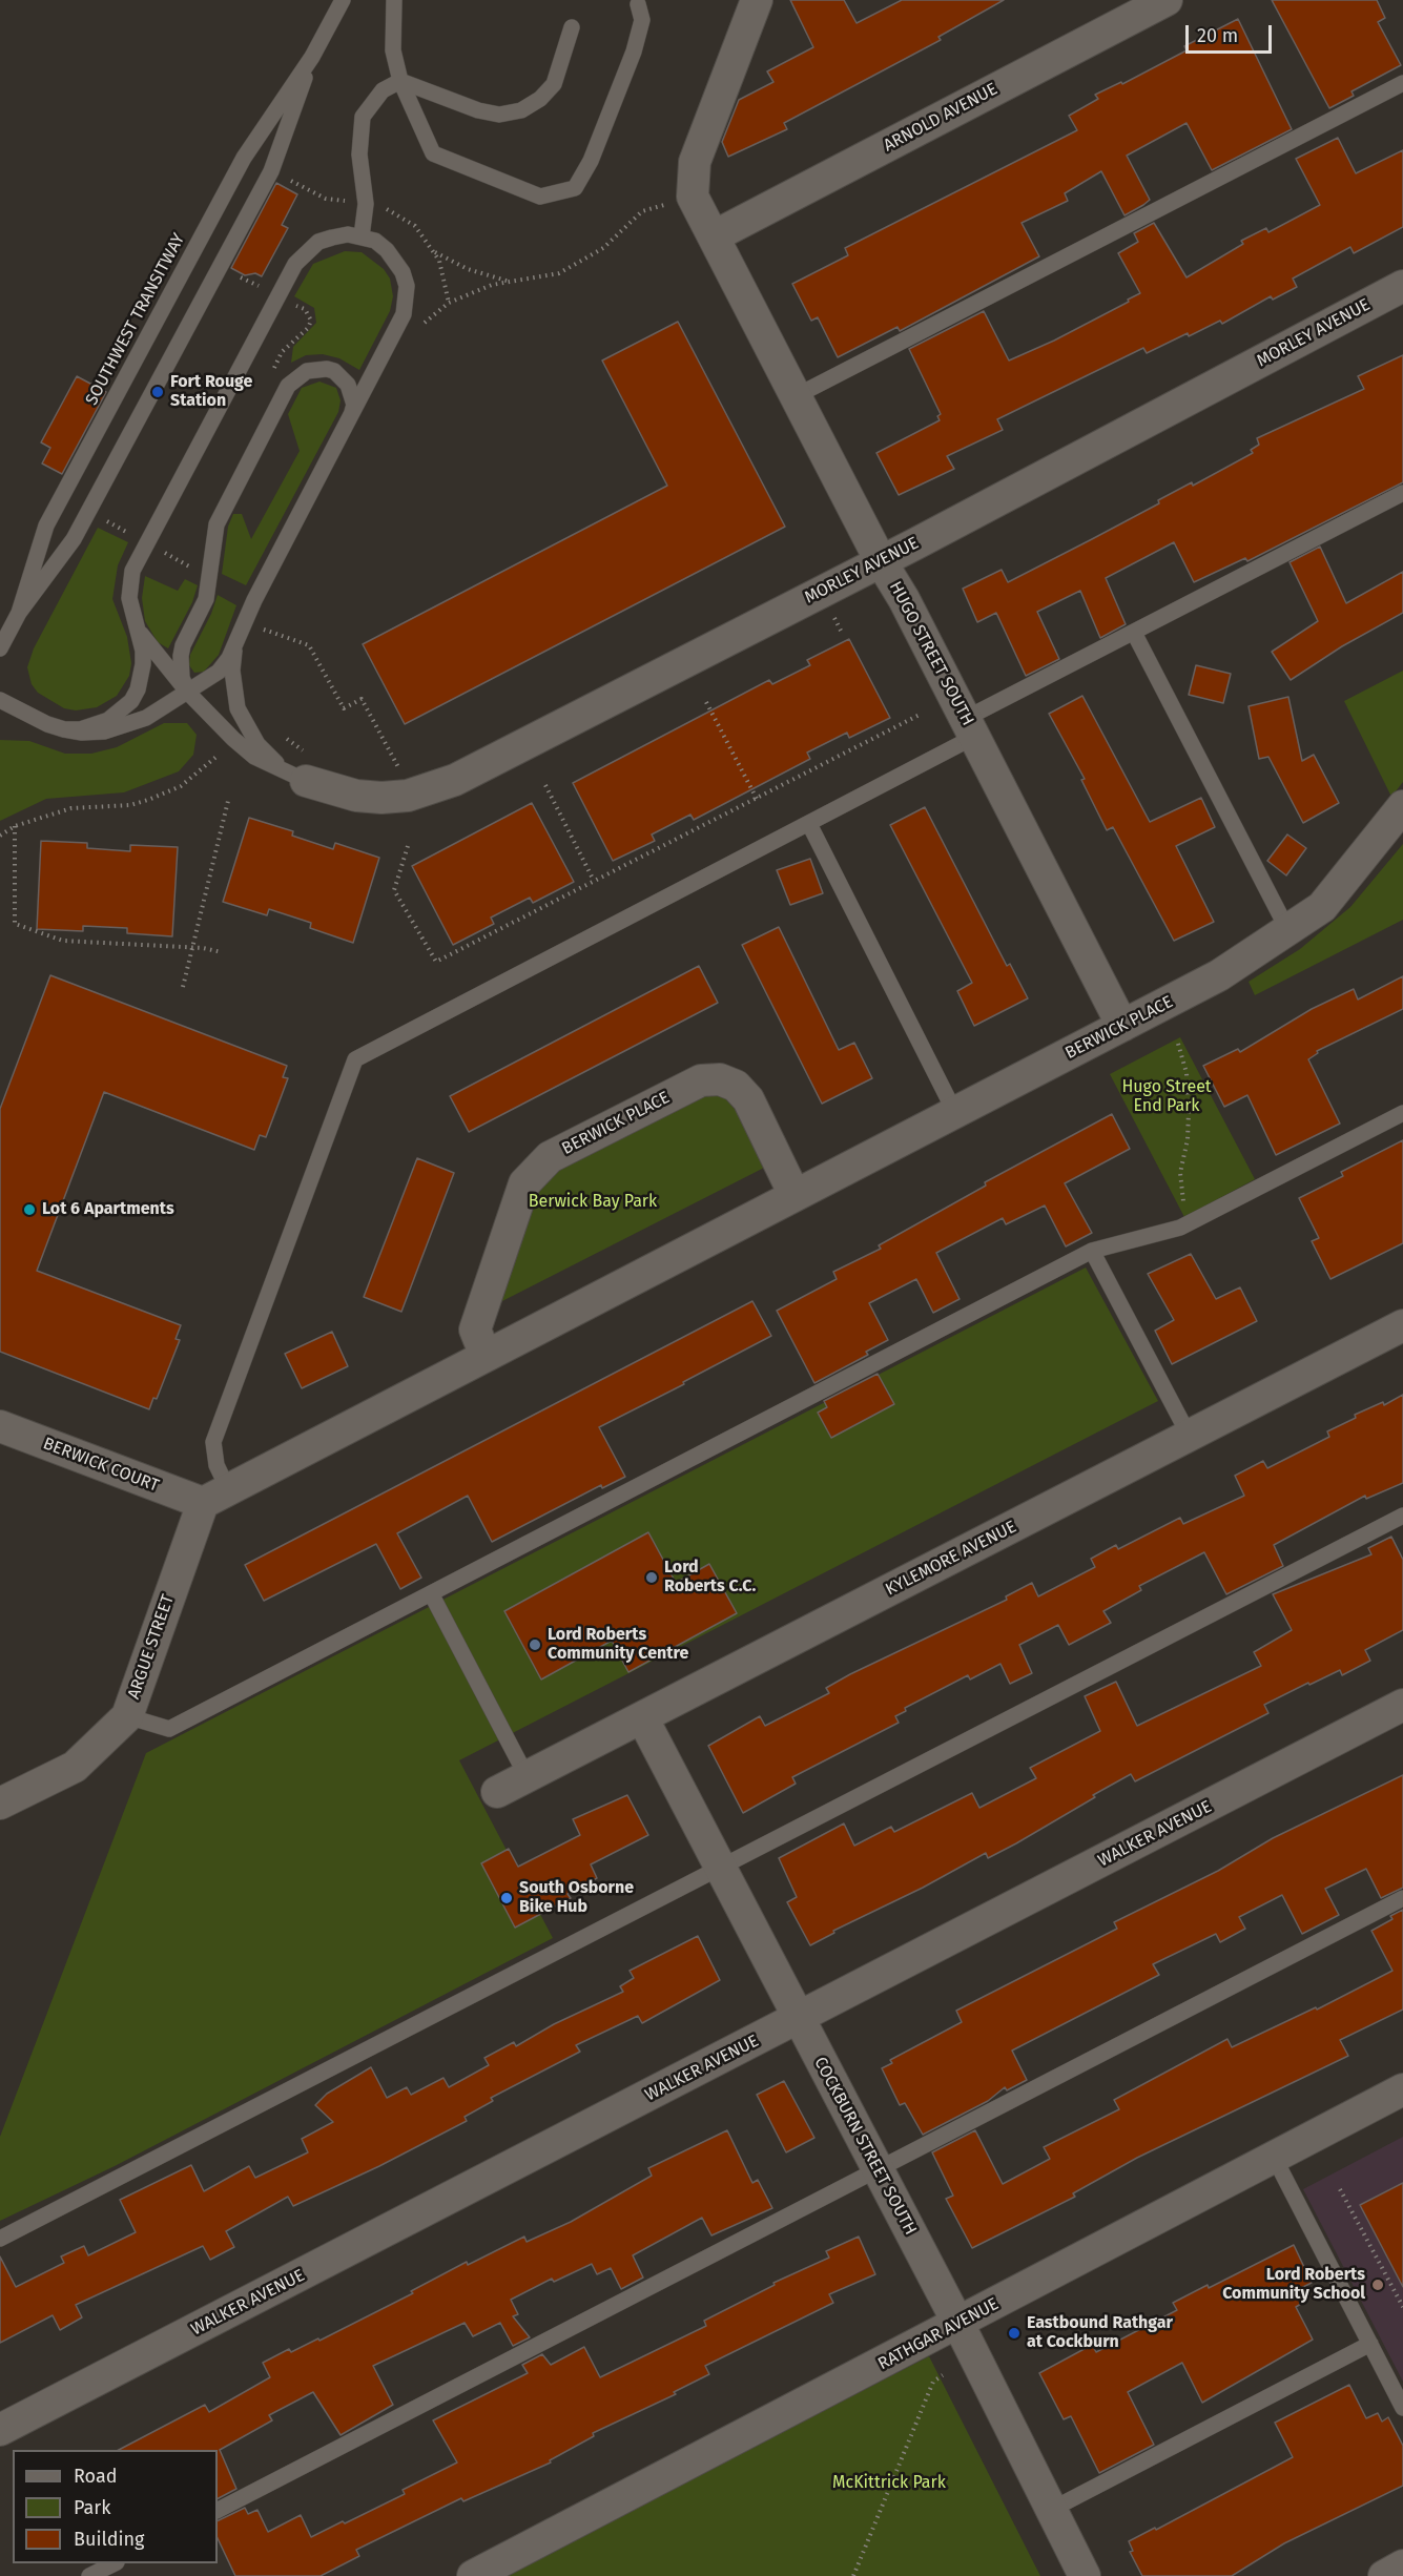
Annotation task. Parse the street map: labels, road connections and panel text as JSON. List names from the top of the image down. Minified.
{"streets":{"street":["ARNOLD AVENUE","MORLEY AVENUE","HUGO STREET SOUTH","BERWICK PLACE","BERWICK COURT","KYLEMORE AVENUE","ARGUE STREET","WALKER AVENUE","COCKBURN STREET SOUTH","RATHGAR AVENUE"],"lane":["SOUTHWEST TRANSITWAY"]},"crossings":[["ARNOLD AVENUE","HUGO STREET SOUTH"],["MORLEY AVENUE","HUGO STREET SOUTH"],["HUGO STREET SOUTH","BERWICK PLACE"],["BERWICK PLACE","BERWICK COURT"],["BERWICK PLACE","ARGUE STREET"],["BERWICK COURT","ARGUE STREET"],["KYLEMORE AVENUE","COCKBURN STREET SOUTH"],["WALKER AVENUE","COCKBURN STREET SOUTH"],["COCKBURN STREET SOUTH","RATHGAR AVENUE"]],"parks":["Hugo Street End Park","Berwick Bay Park","McKittrick Park"],"places":["Fort Rouge Station","Lot 6 Apartments","Lord Roberts C.C.","Lord Roberts Community Centre","South Osborne Bike Hub","Lord Roberts Community School","Eastbound Rathgar at Cockburn"],"legend":["Road","Park","Building"],"scale_bar":"20 m"}
